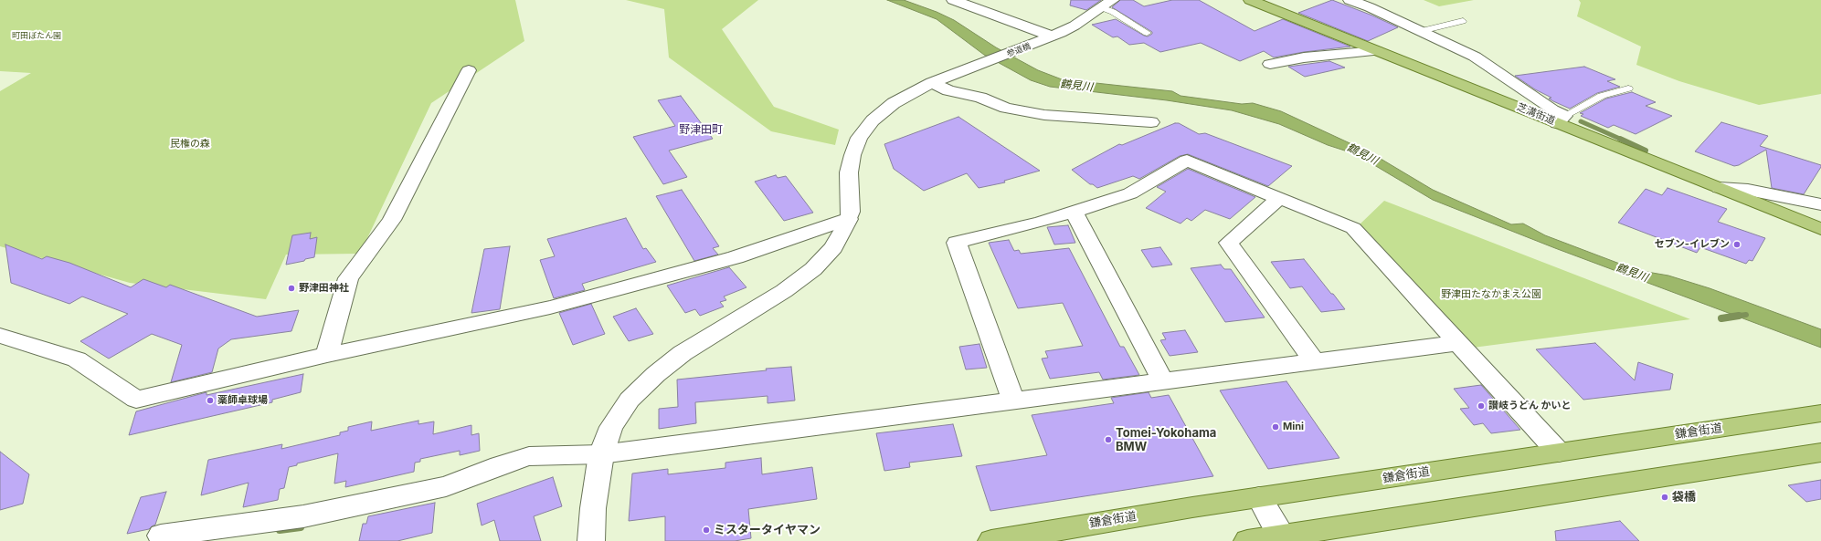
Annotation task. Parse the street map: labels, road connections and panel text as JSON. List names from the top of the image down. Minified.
{"streets":{"main road":["芝溝街道","鎌倉街道"],"street":["参道橋"]},"districts":["野津田町"],"water":["鶴見川"],"parks":["町田ぼたん園","民権の森","野津田たなかまえ公園"],"places":["セブン-イレブン","野津田神社","薬師卓球場","讃岐うどん かいと","Mini","Tomei-Yokohama BMW","袋橋","ミスタータイヤマン"]}
